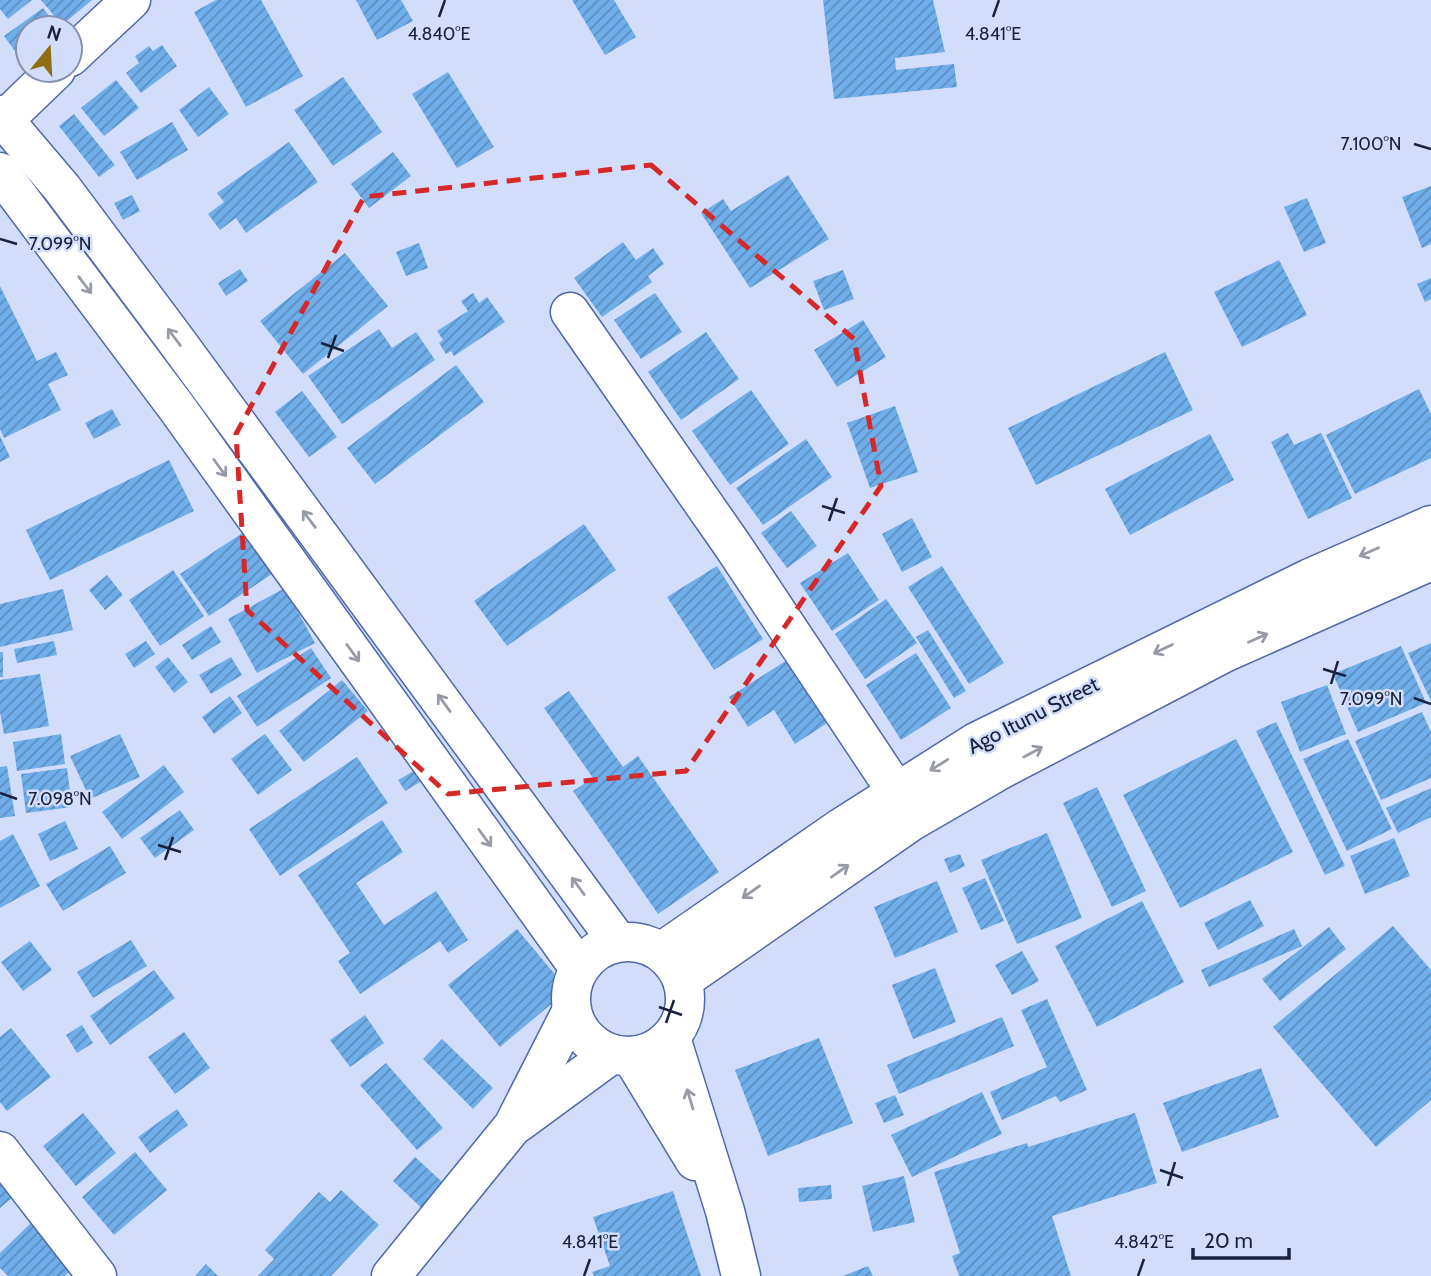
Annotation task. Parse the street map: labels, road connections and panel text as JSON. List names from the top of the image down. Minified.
{"streets":{"main road":["Ago Itunu Street"]},"scale_bar":"20 m","north":"top","coordinates":["4.840°E","4.841°E","7.100°N","7.099°N","7.098°N","4.842°E"]}
